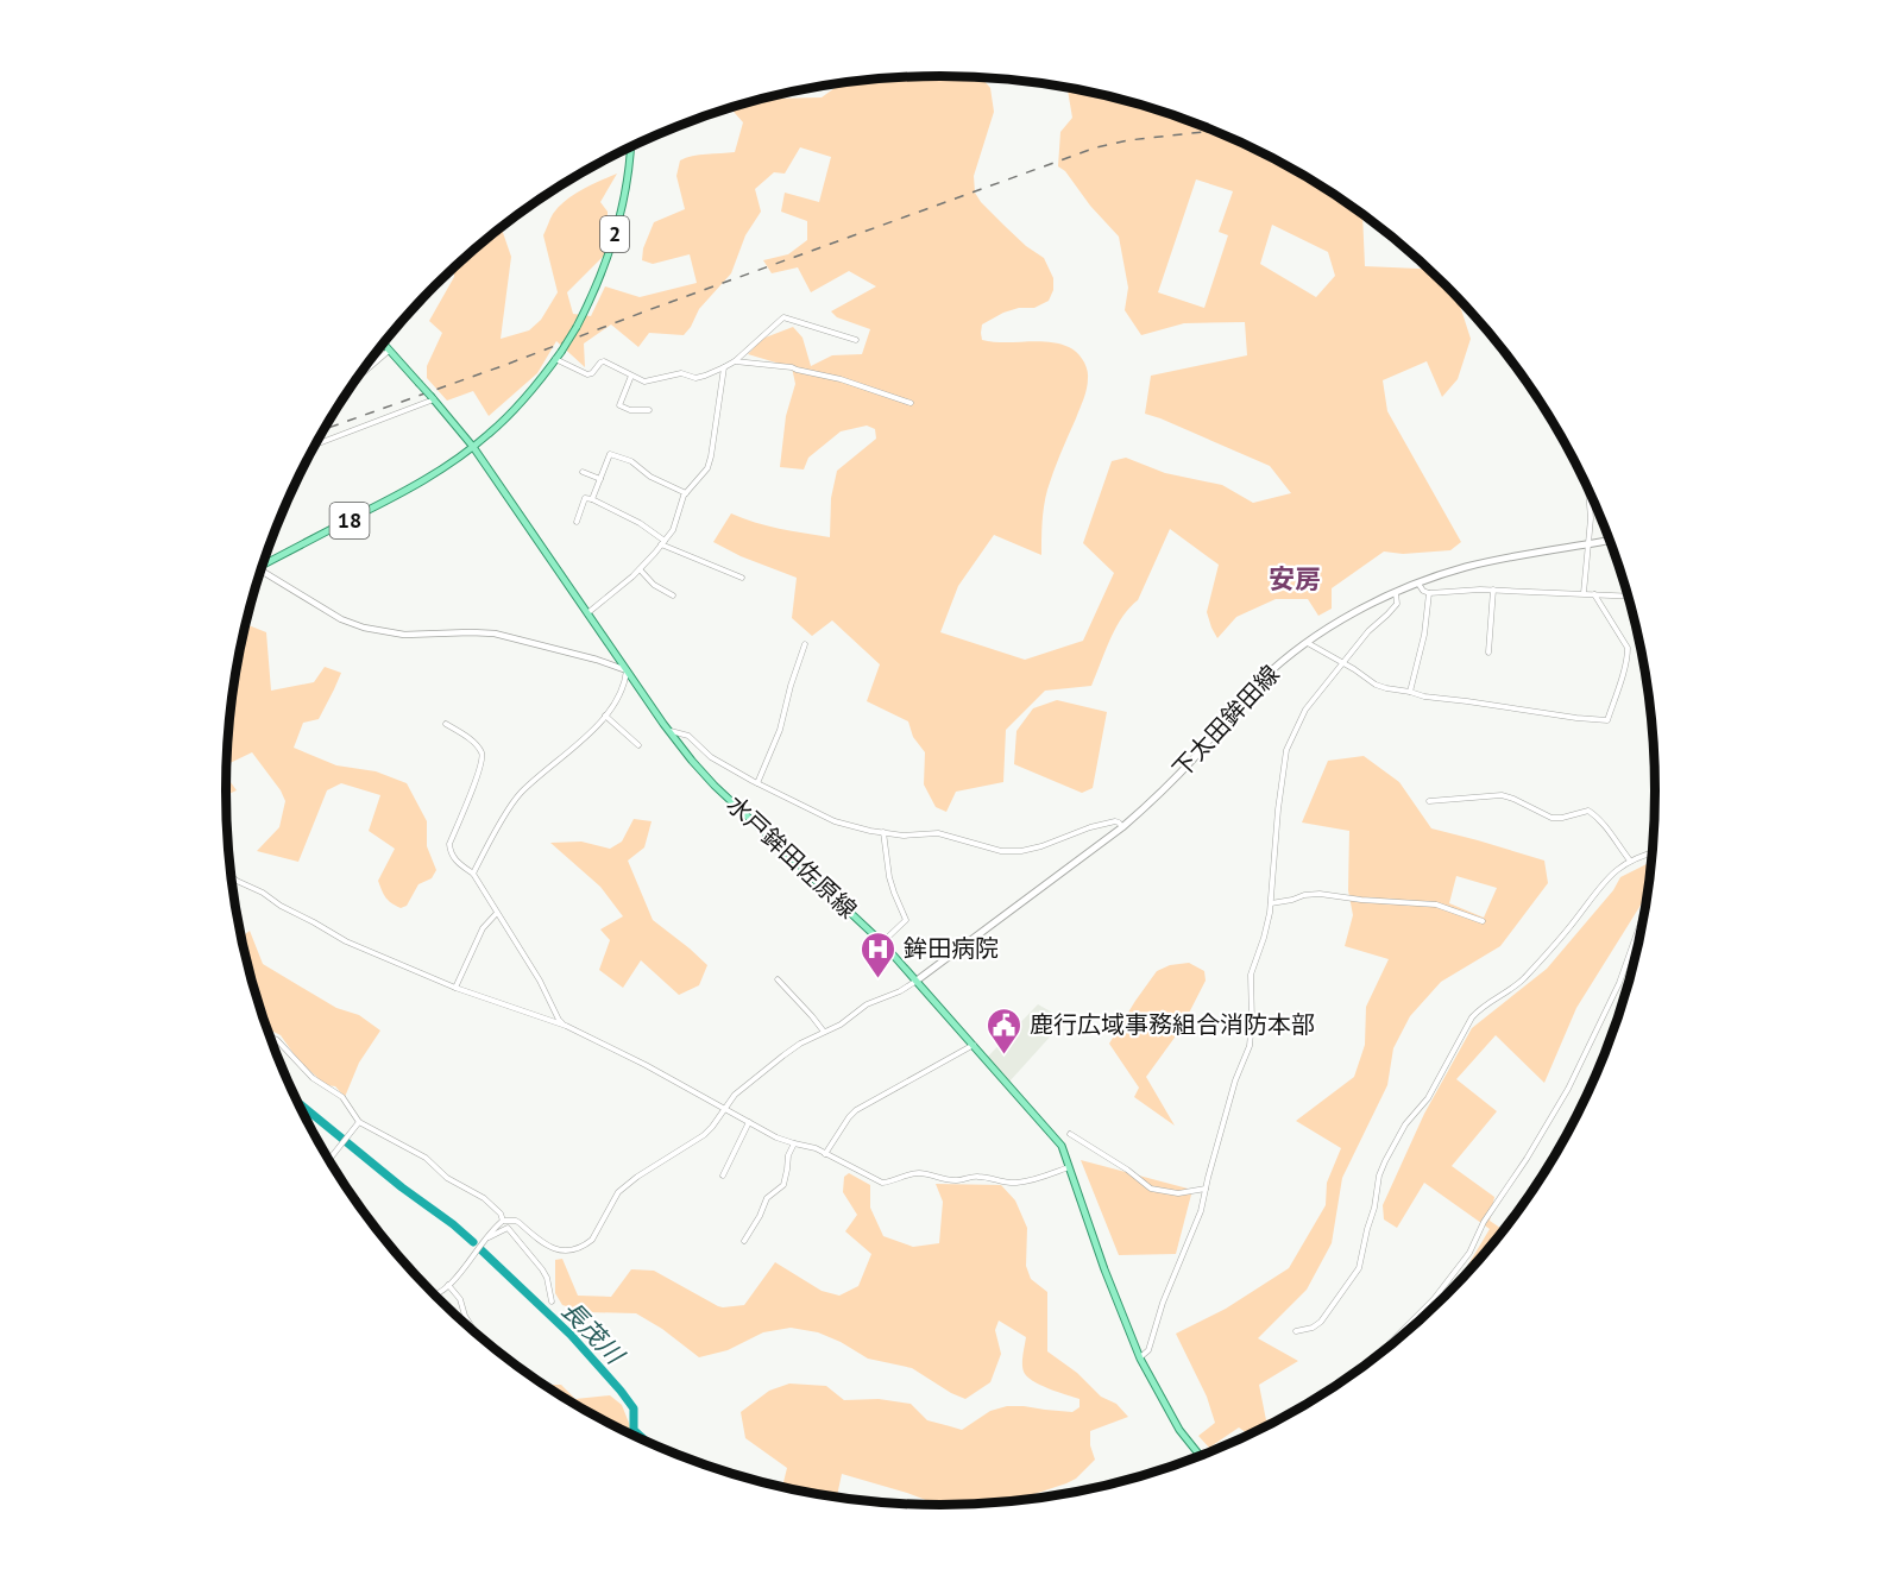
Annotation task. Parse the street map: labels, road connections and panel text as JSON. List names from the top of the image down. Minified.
{"streets":{"main road":["2","18","下太田鉾田線","水戸鉾田佐原線"]},"crossings":[["2","18"],["2","水戸鉾田佐原線"],["18","水戸鉾田佐原線"],["下太田鉾田線","水戸鉾田佐原線"]],"districts":["安房"],"water":["長茂川"],"places":{"hospital":["鉾田病院"],"public building":["鹿行広域事務組合消防本部"]}}
